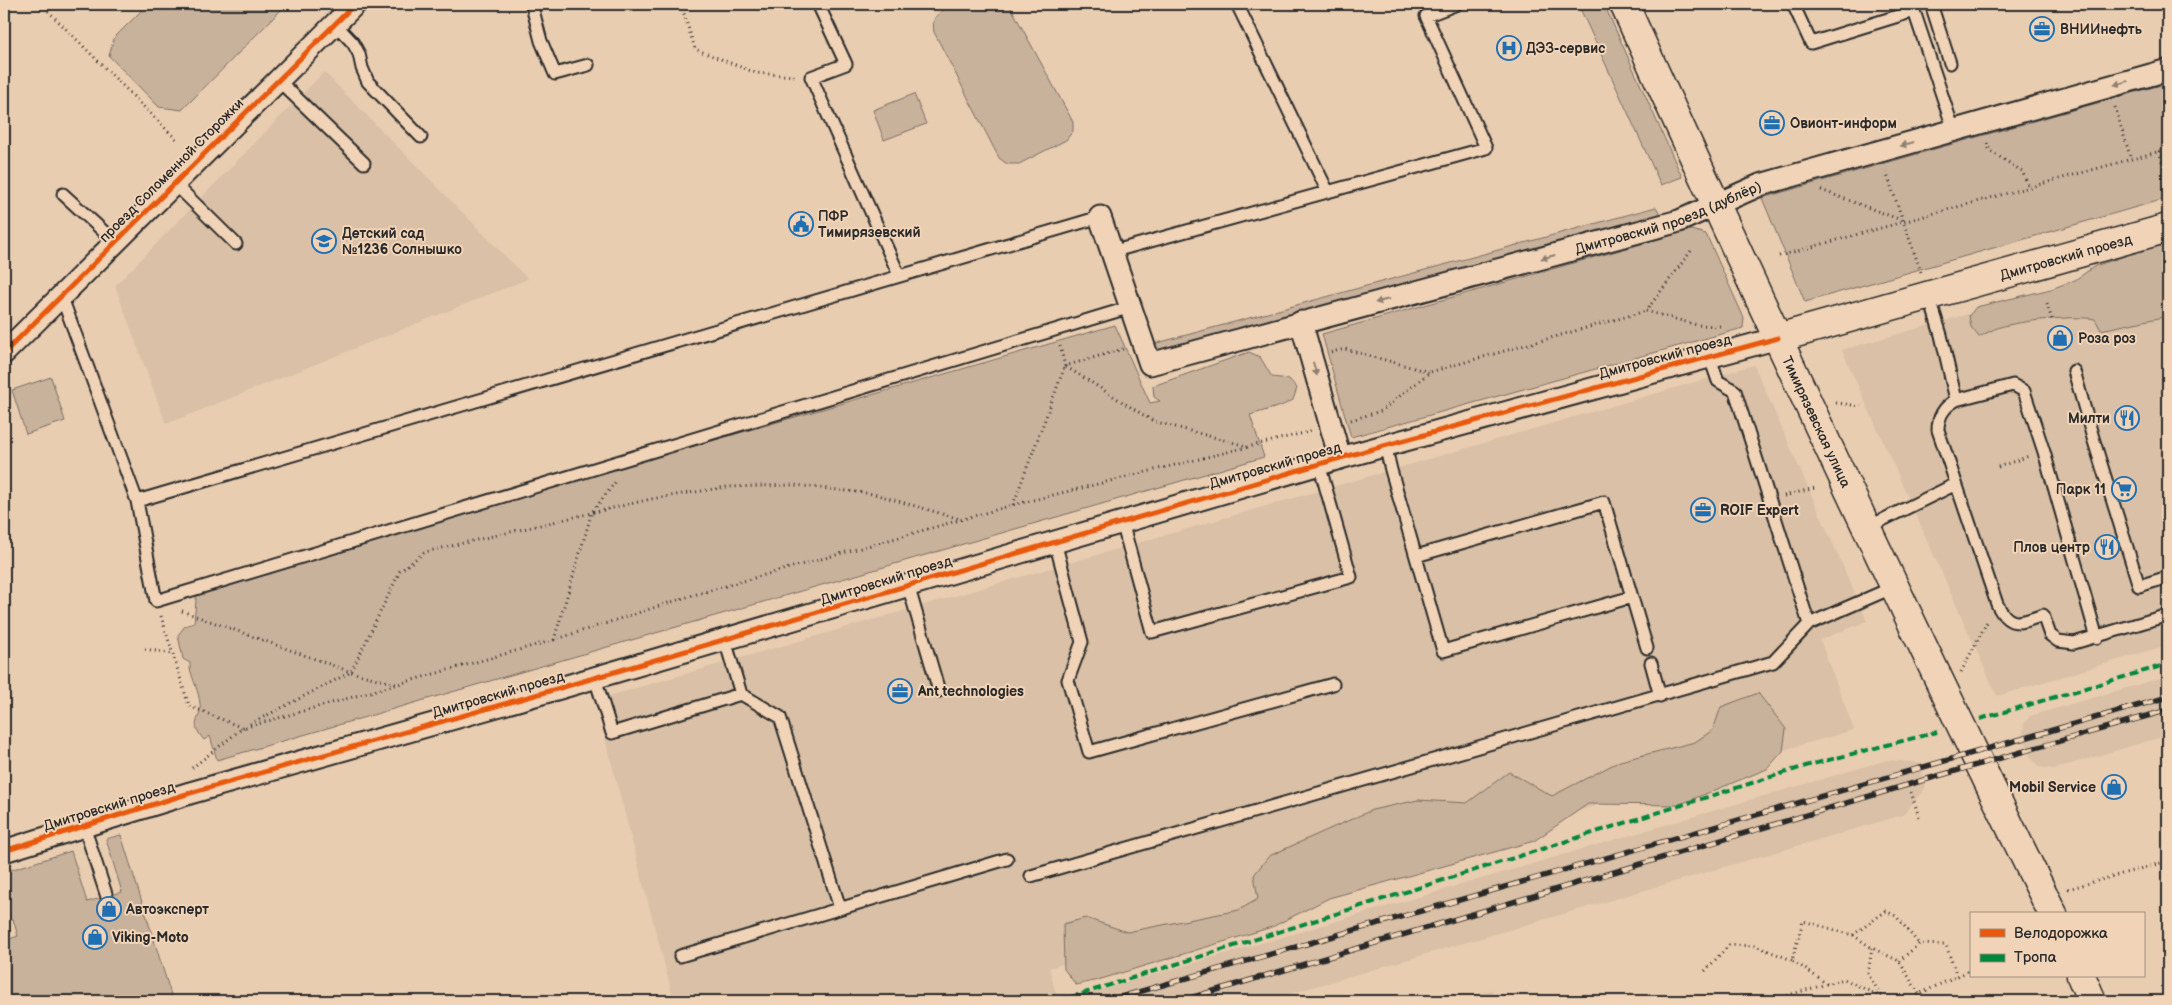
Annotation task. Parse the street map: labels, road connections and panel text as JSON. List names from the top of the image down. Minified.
{"streets":{"main road":["Дмитровский проезд","Тимирязевская улица"],"street":["проезд Соломенной Сторожки","Дмитровский проезд (дублёр)"]},"crossings":[["Дмитровский проезд (дублёр)","Тимирязевская улица"],["Дмитровский проезд","Тимирязевская улица"]],"one_way":["Дмитровский проезд (дублёр)"],"places":{"office":["ВНИИнефть","Овионт-информ","ROIF Expert","Ant technologies"],"hospital":["ДЭЗ-сервис"],"public building":["ПФР Тимирязевский"],"school or university":["Детский сад №1236 Солнышко"],"shop":["Роза роз","Mobil Service","Автоэксперт","Viking-Moto"],"restaurant":["Милти","Плов центр"],"supermarket":["Парк 11"]},"legend":["Велодорожка","Тропа"]}
